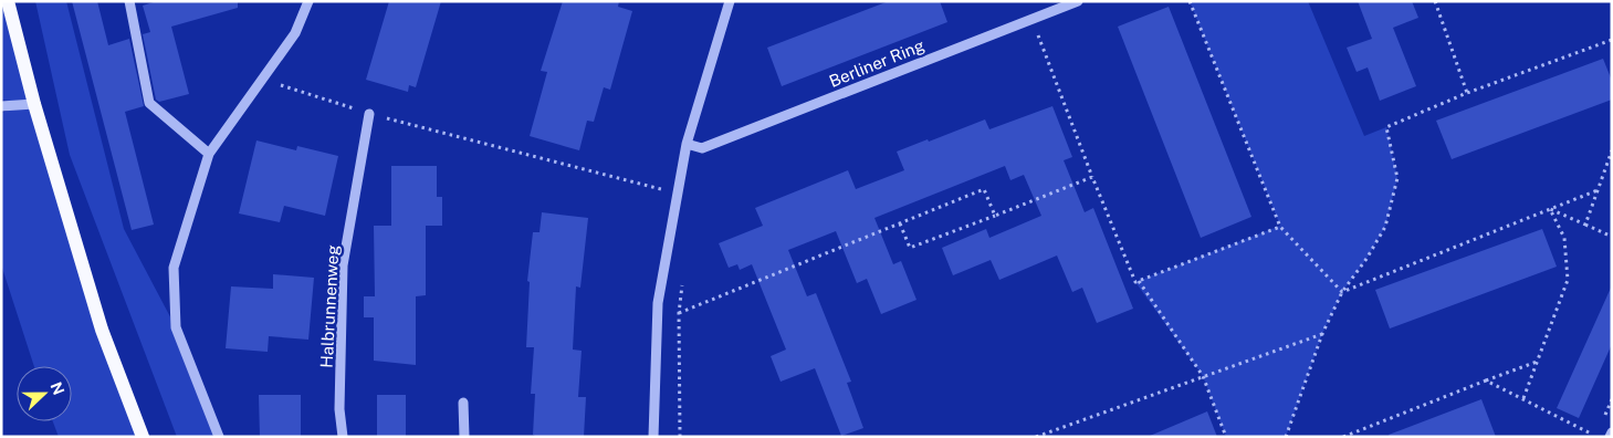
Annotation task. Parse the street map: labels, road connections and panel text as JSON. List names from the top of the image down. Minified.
{"streets":{"street":["Berliner Ring","Halbrunnenweg"]},"north":"right"}
